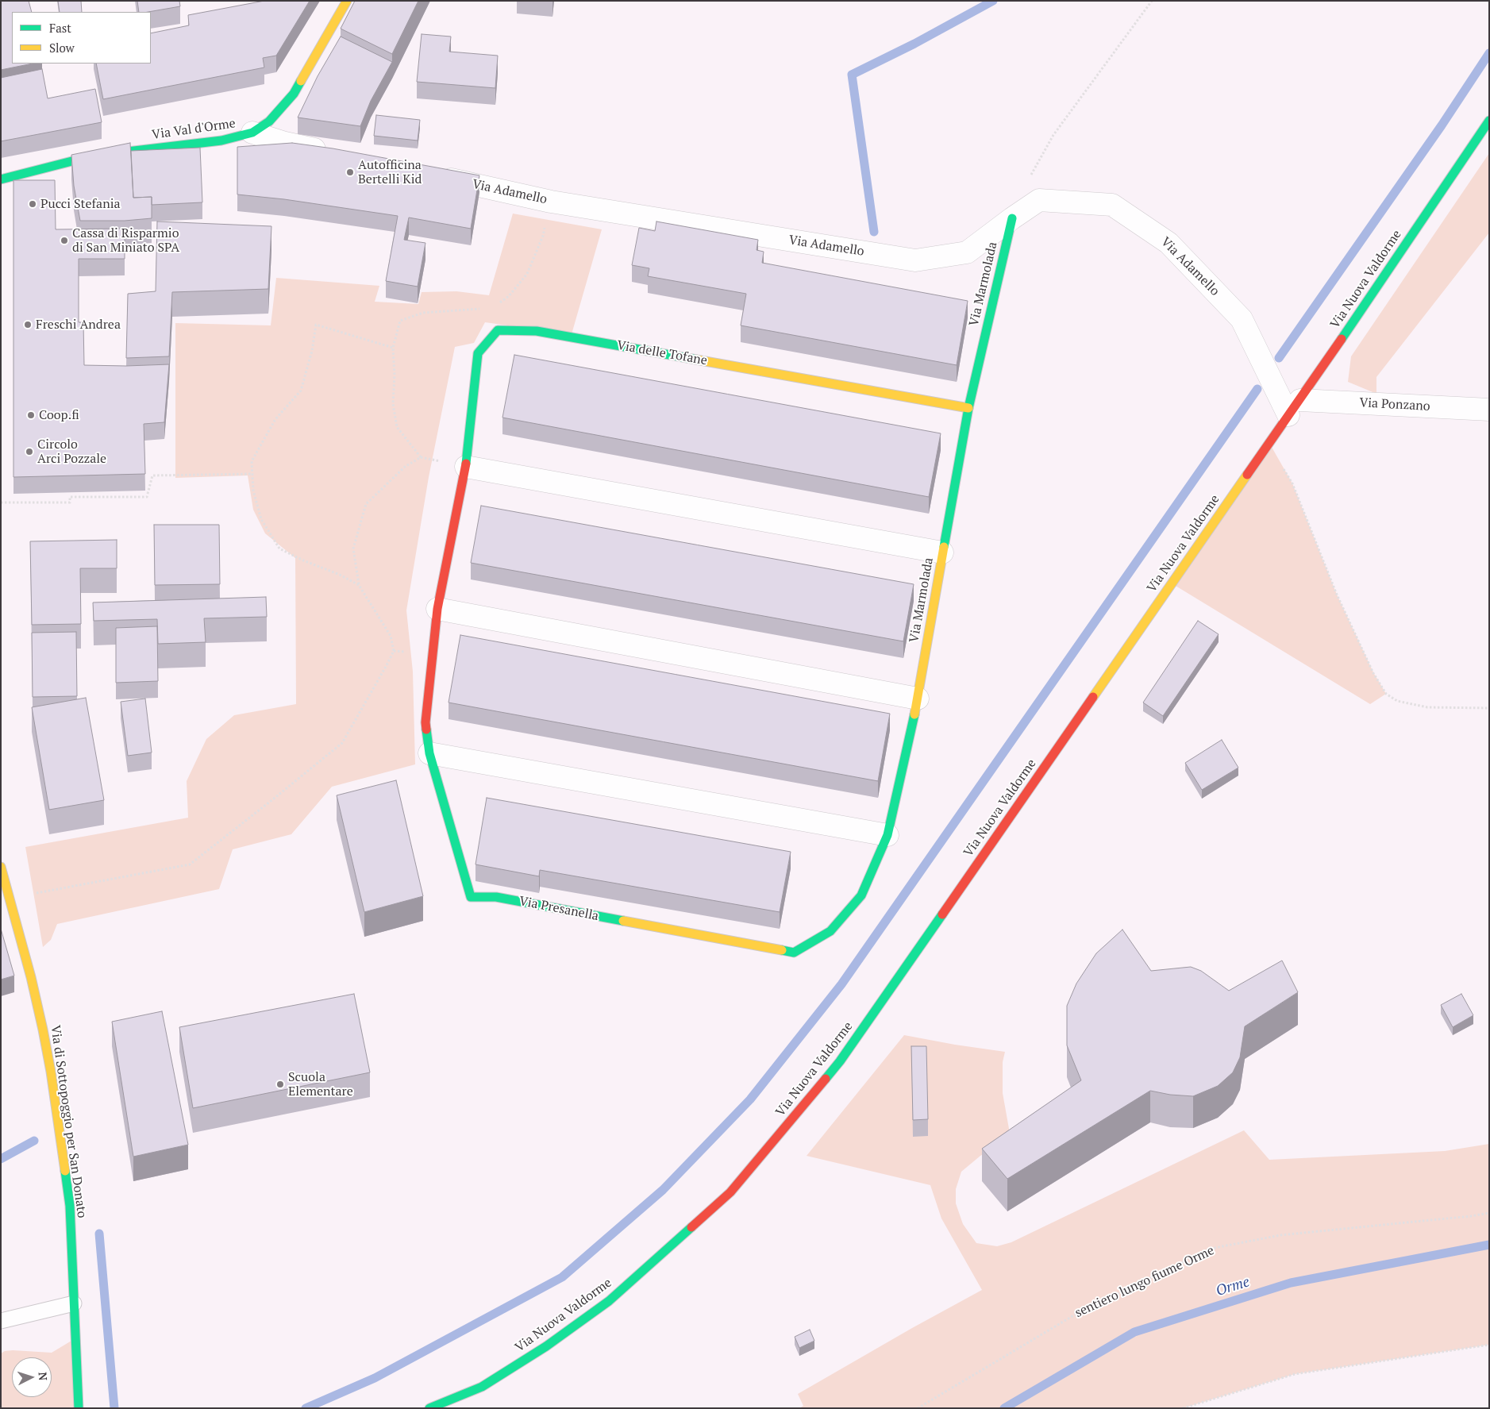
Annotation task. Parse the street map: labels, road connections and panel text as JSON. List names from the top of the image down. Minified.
{"streets":{"street":["Via Val d'Orme","Via Adamello","Via Nuova Valdorme","Via Marmolada","Via delle Tofane","Via Ponzano","Via Presanella","Via di Sottopoggio per San Donato"],"path":["sentiero lungo fiume Orme"]},"crossings":[["Via Adamello","Via Nuova Valdorme"],["Via Adamello","Via Marmolada"],["Via Adamello","Via Ponzano"],["Via Nuova Valdorme","Via Ponzano"],["Via Marmolada","Via delle Tofane"],["Via Marmolada","Via Presanella"],["Via delle Tofane","Via Presanella"]],"water":["Orme"],"places":["Autofficina Bertelli Kid","Pucci Stefania","Cassa di Risparmio di San Miniato SPA","Freschi Andrea","Coop.fi","Circolo Arci Pozzale","Scuola Elementare"],"legend":["Fast","Slow"],"north":"right"}
